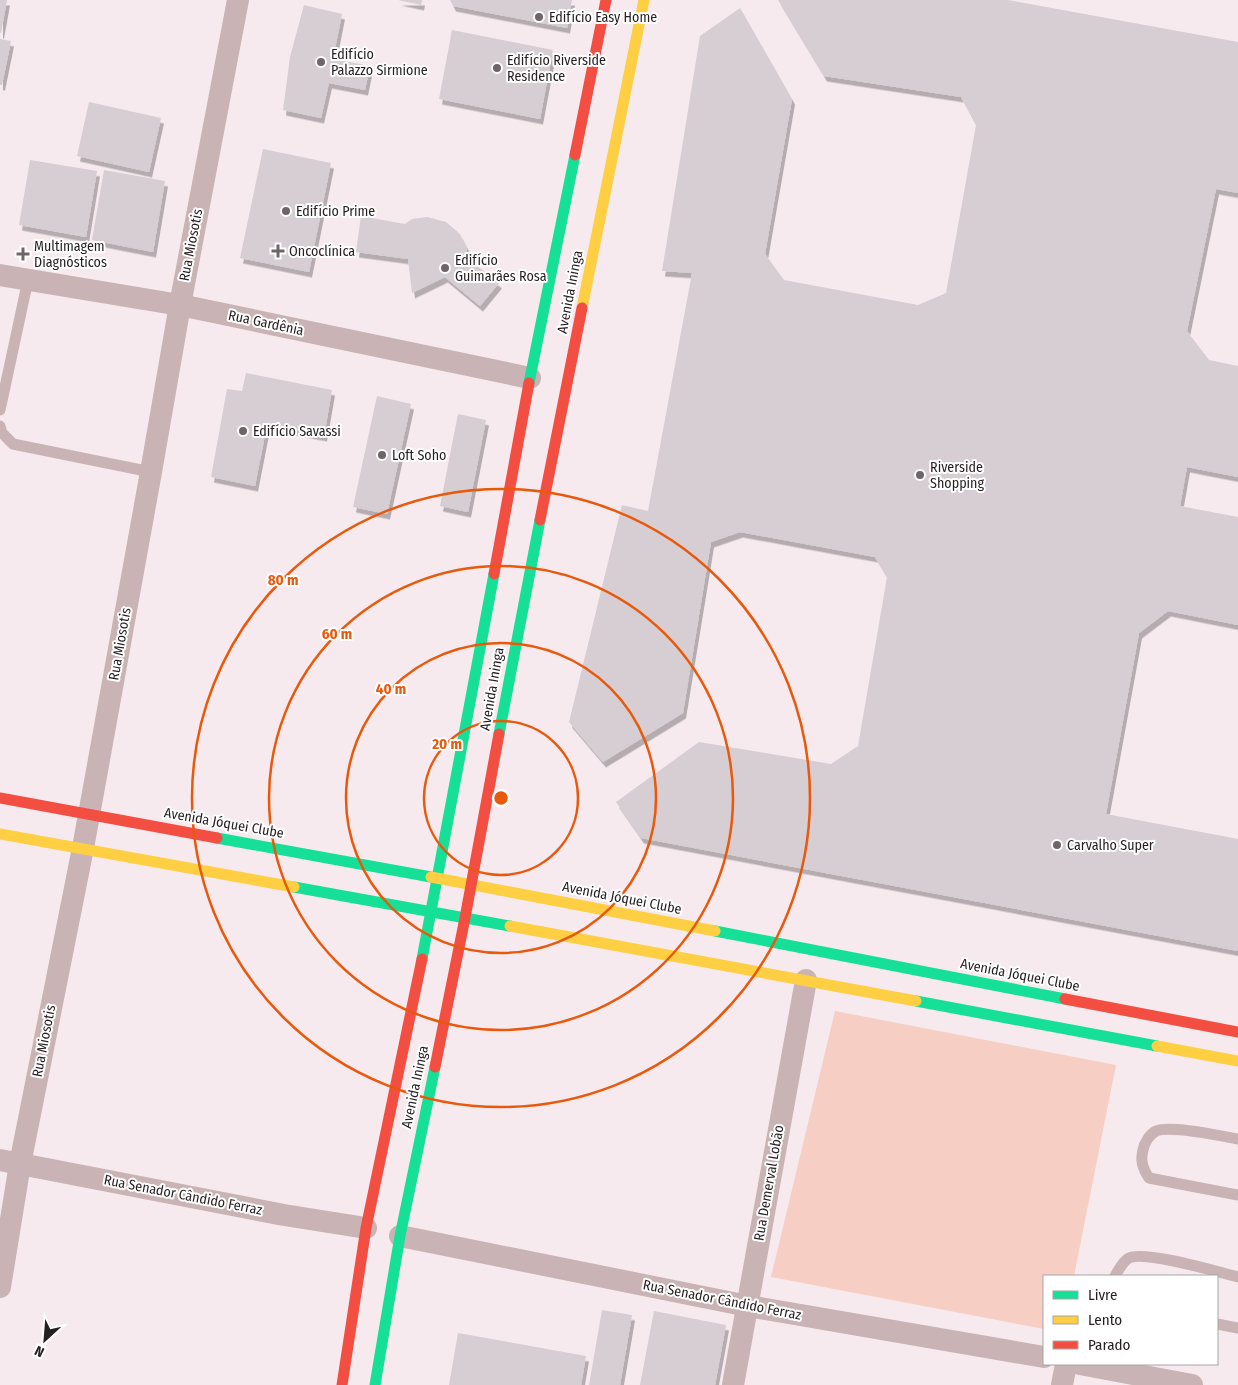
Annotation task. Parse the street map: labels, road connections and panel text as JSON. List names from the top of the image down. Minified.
{"streets":{"main road":["Avenida Ininga","Avenida Jóquei Clube"],"street":["Rua Miosotis","Rua Gardênia","Rua Demerval Lobão","Rua Senador Cândido Ferraz"]},"crossings":[["Rua Miosotis","Rua Gardênia"],["Rua Miosotis","Avenida Jóquei Clube"],["Rua Miosotis","Rua Senador Cândido Ferraz"],["Avenida Ininga","Rua Gardênia"],["Avenida Ininga","Avenida Jóquei Clube"],["Avenida Ininga","Rua Senador Cândido Ferraz"],["Rua Demerval Lobão","Rua Senador Cândido Ferraz"]],"places":{"other":["Edifício Easy Home","Edifício Palazzo Sirmione","Edifício Riverside Residence","Edifício Prime","Edifício Guimarães Rosa","Edifício Savassi","Loft Soho","Riverside Shopping","Carvalho Super"],"health":["Oncoclínica","Multimagem Diagnósticos"]},"legend":["Livre","Lento","Parado"],"north":"bottom left","rings":["80 m","60 m","40 m","20 m"]}
